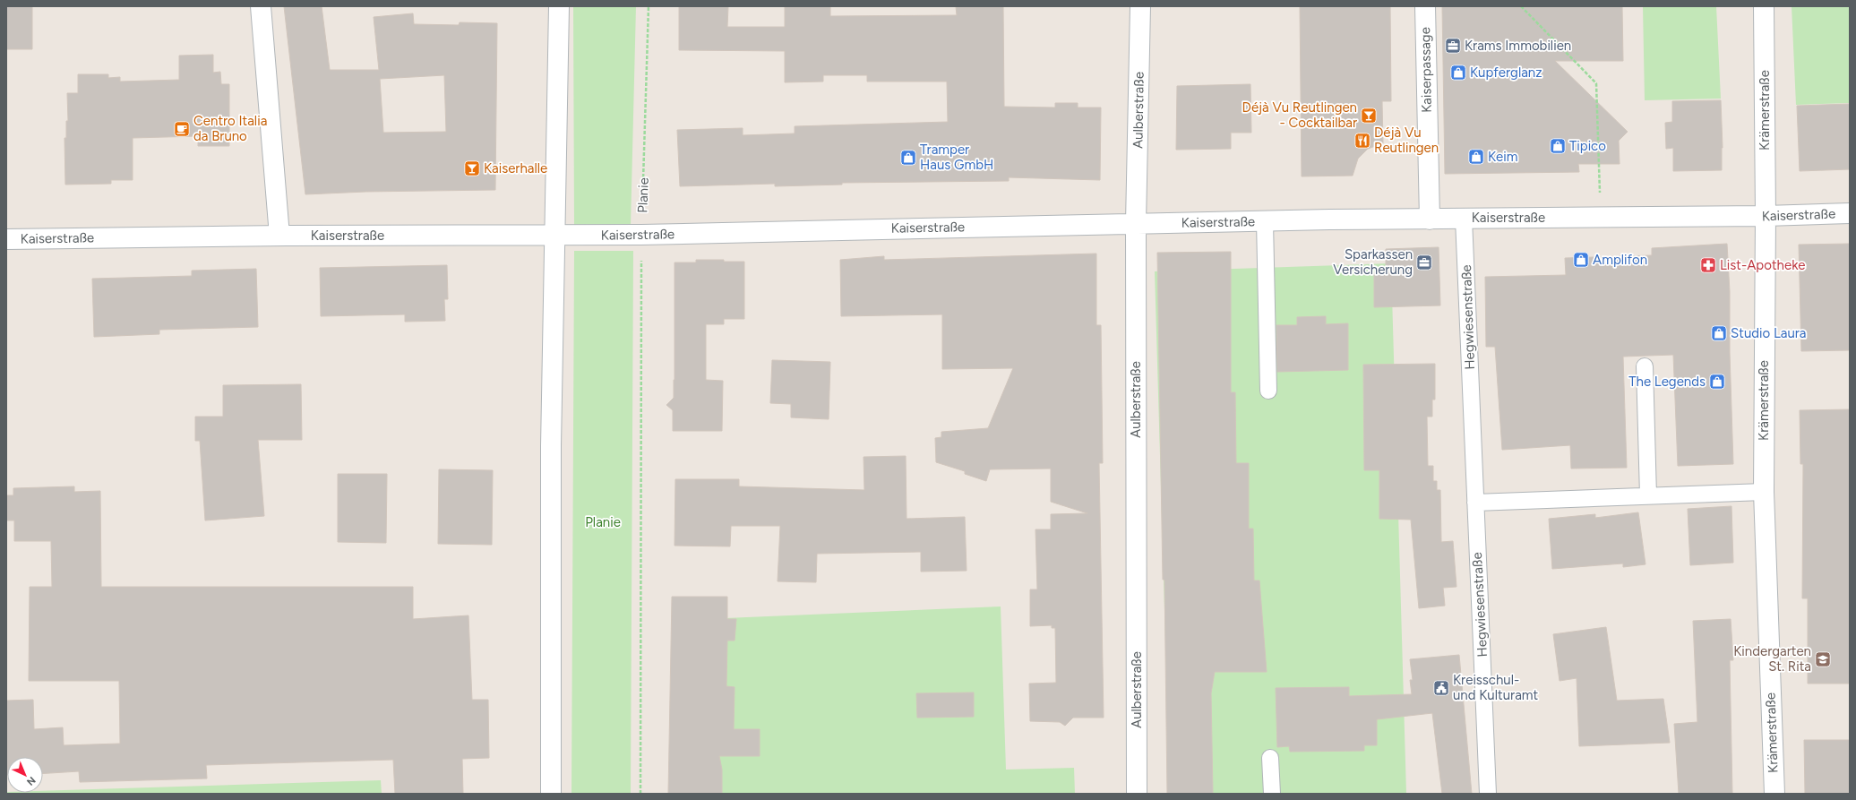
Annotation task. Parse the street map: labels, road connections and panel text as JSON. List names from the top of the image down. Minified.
{"streets":{"street":["Kaiserpassage","Aulberstraße","Krämerstraße","Kaiserstraße"],"lane":["Hegwiesenstraße"],"path":["Planie"]},"crossings":[["Kaiserpassage","Kaiserstraße"],["Aulberstraße","Kaiserstraße"],["Krämerstraße","Kaiserstraße"],["Planie","Kaiserstraße"],["Kaiserstraße","Hegwiesenstraße"]],"parks":["Planie"],"places":{"office":["Krams Immobilien","Sparkassen Versicherung"],"shop":["Kupferglanz","Tipico","Keim","Tramper Haus GmbH","Amplifon","Studio Laura","The Legends"],"bar":["Déjà Vu Reutlingen - Cocktailbar","Kaiserhalle"],"cafe":["Centro Italia da Bruno"],"restaurant":["Déjà Vu Reutlingen"],"pharmacy":["List-Apotheke"],"school or university":["Kindergarten St. Rita"],"public building":["Kreisschul- und Kulturamt"]},"north":"bottom right"}
